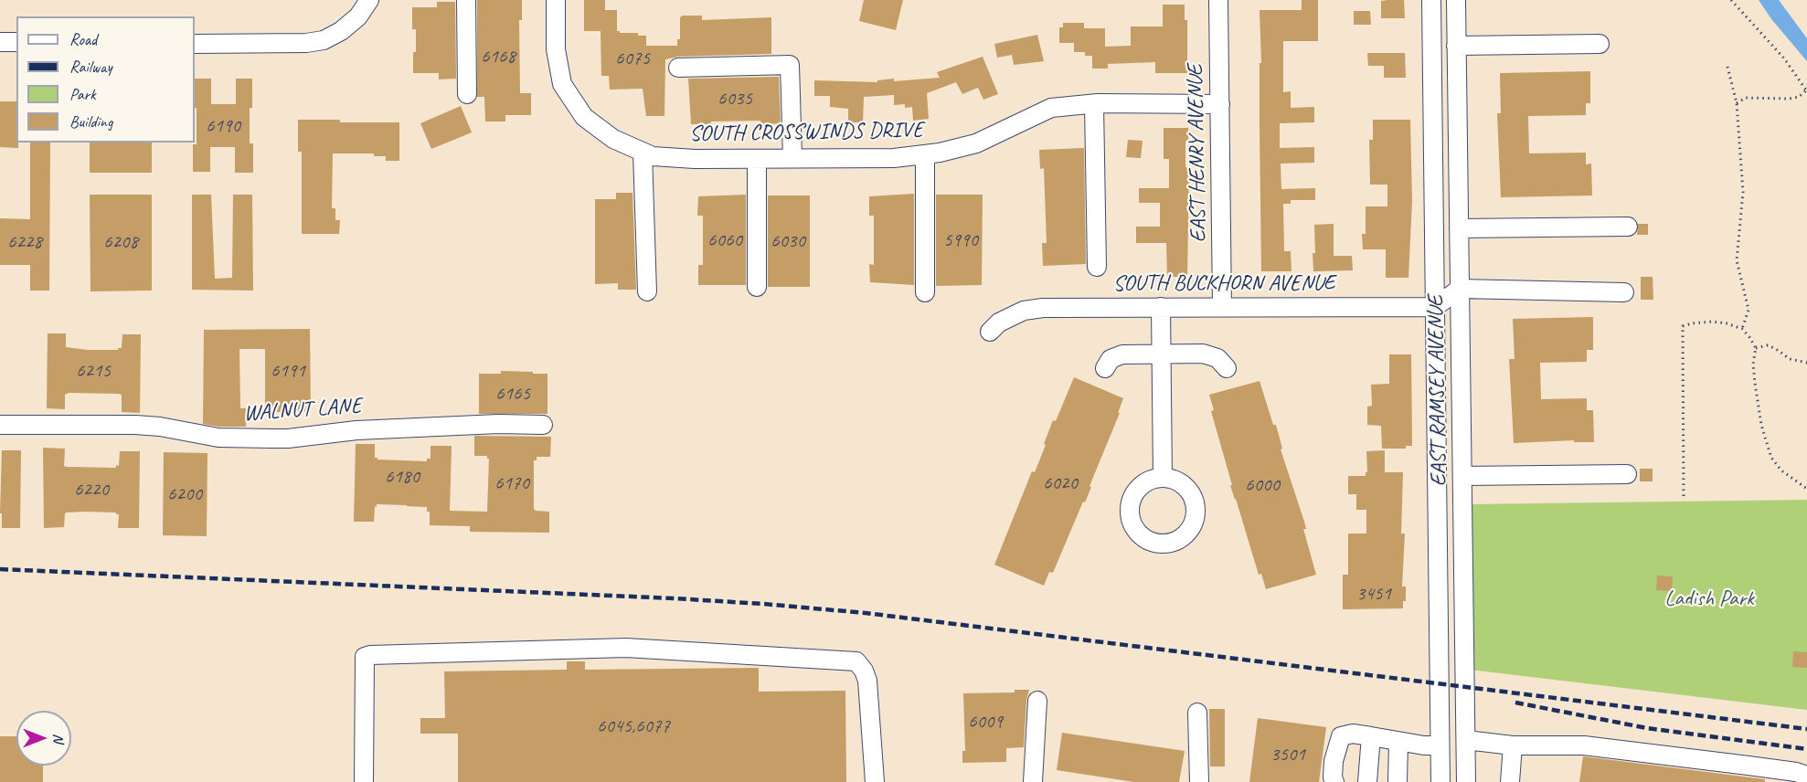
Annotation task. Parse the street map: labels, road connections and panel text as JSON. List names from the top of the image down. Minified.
{"streets":{"street":["SOUTH CROSSWINDS DRIVE","EAST HENRY AVENUE","SOUTH BUCKHORN AVENUE","EAST RAMSEY AVENUE","WALNUT LANE"]},"crossings":[["SOUTH CROSSWINDS DRIVE","EAST HENRY AVENUE"],["EAST HENRY AVENUE","SOUTH BUCKHORN AVENUE"],["SOUTH BUCKHORN AVENUE","EAST RAMSEY AVENUE"]],"parks":["Ladish Park"],"house_numbers":["6168","6075","6035","6190","6060","5990","6030","6228","6208","6215","6191","6165","6180","6170","6020","6000","6220","6200","3451","6009","6045,6077","3501"],"legend":["Road","Railway","Park","Building"],"north":"right"}
